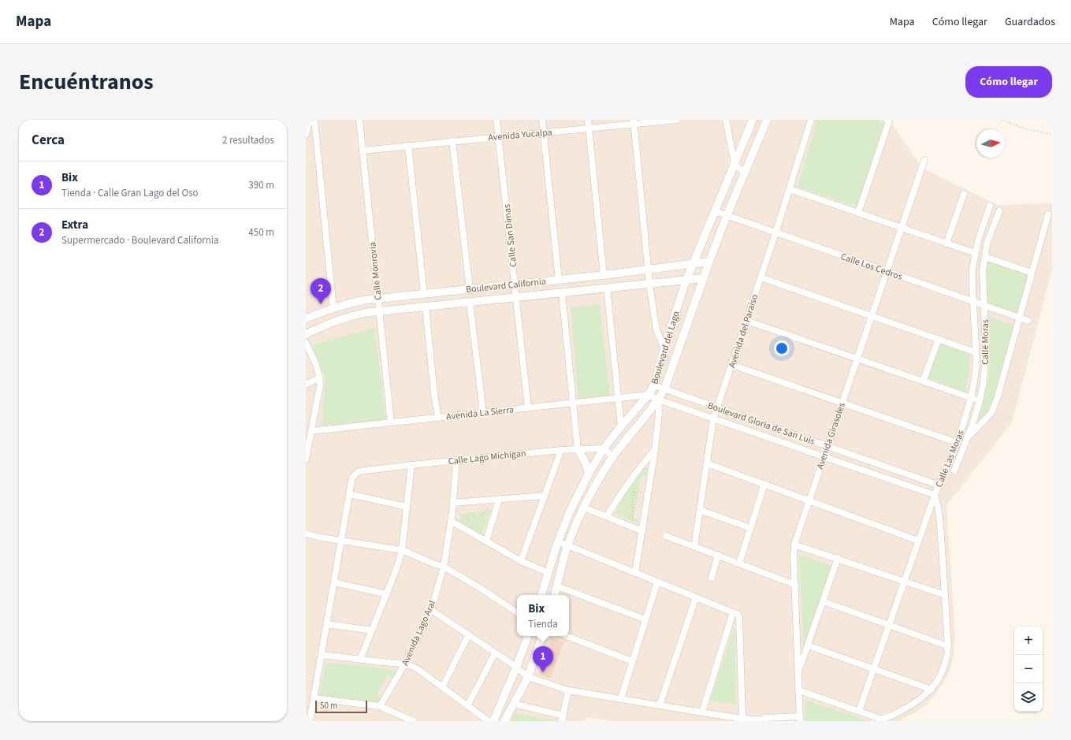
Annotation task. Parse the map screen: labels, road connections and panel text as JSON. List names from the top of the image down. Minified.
{"streets":{"street":["Avenida Yucalpa","Calle San Dimas","Calle Los Cedros","Calle Monrovia","Boulevard California","Avenida del Paraíso","Calle Moras","Boulevard del Lago","Avenida La Sierra","Boulevard Gloria de San Luis","Avenida Girasoles","Calle Lago Míchigan","Calle Las Moras","Avenida Lago Aral"]},"crossings":[["Avenida Yucalpa","Calle San Dimas"],["Avenida Yucalpa","Calle Monrovia"],["Calle San Dimas","Boulevard California"],["Calle San Dimas","Avenida La Sierra"],["Calle Los Cedros","Avenida del Paraíso"],["Calle Los Cedros","Calle Moras"],["Calle Los Cedros","Boulevard del Lago"],["Calle Los Cedros","Avenida Girasoles"],["Calle Los Cedros","Calle Las Moras"],["Calle Monrovia","Boulevard California"],["Calle Monrovia","Avenida La Sierra"],["Boulevard California","Boulevard del Lago"],["Avenida del Paraíso","Boulevard Gloria de San Luis"],["Calle Moras","Calle Las Moras"],["Boulevard del Lago","Avenida La Sierra"],["Boulevard del Lago","Boulevard Gloria de San Luis"],["Boulevard del Lago","Calle Lago Míchigan"],["Avenida La Sierra","Boulevard Gloria de San Luis"],["Boulevard Gloria de San Luis","Avenida Girasoles"],["Boulevard Gloria de San Luis","Calle Las Moras"],["Calle Lago Míchigan","Avenida Lago Aral"]],"scale_bar":"50 m","north":"right","page":{"header":"Mapa","nav":["Mapa","Cómo llegar","Guardados"],"title":"Encuéntranos","buttons":"Cómo llegar","heading":["Cerca","2 resultados"],"list":[{"mark":"1","name":"Bix","note":"Tienda · Calle Gran Lago del Oso","value":"390 m"},{"mark":"2","name":"Extra","note":"Supermercado · Boulevard California","value":"450 m"}],"pins":["2","1"],"popup":["Bix","Tienda"],"map_buttons":["+","−"],"scale":"50 m"}}
